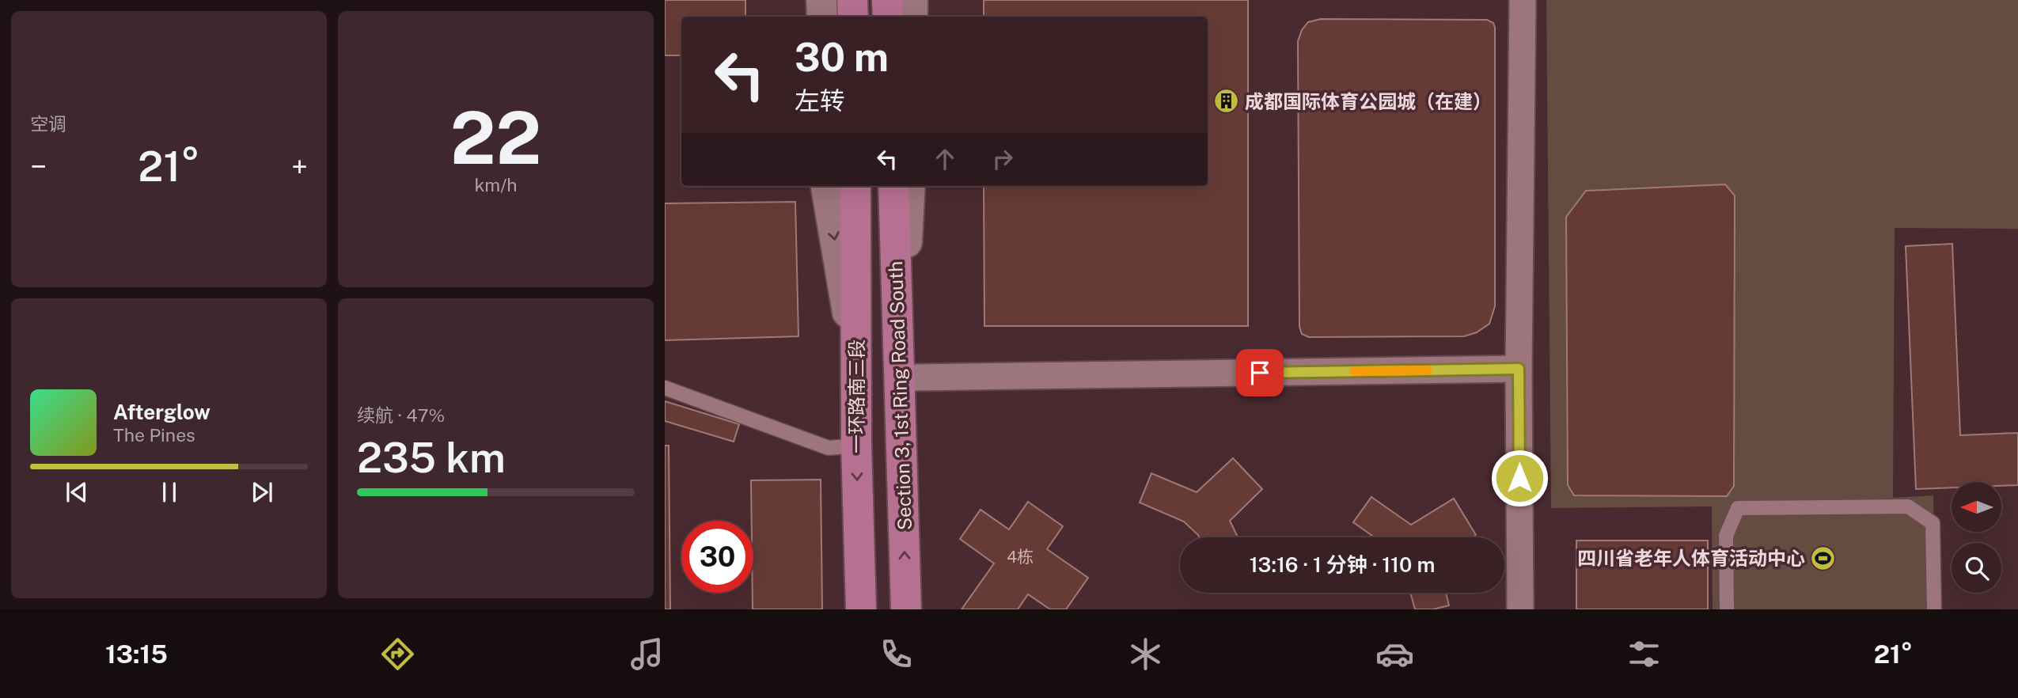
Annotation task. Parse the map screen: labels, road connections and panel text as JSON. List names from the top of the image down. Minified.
{"streets":{"main road":["Section 3, 1st Ring Road South","一环路南三段"]},"one_way":["Section 3, 1st Ring Road South","一环路南三段"],"places":{"building":["成都国际体育公园城（在建）"],"sports":["四川省老年人体育活动中心"]},"house_numbers":["4栋"],"north":"left","page":{"tile":["空调",["22","km/h"],["续航 · 47%","235 km"]],"turn":["30 m","左转"],"heat":["−","21°","+"],"song":["Afterglow","The Pines"],"limit":"30","trip":"13:16 · 1 分钟 · 110 m","tabs":["13:15","21°"]}}
